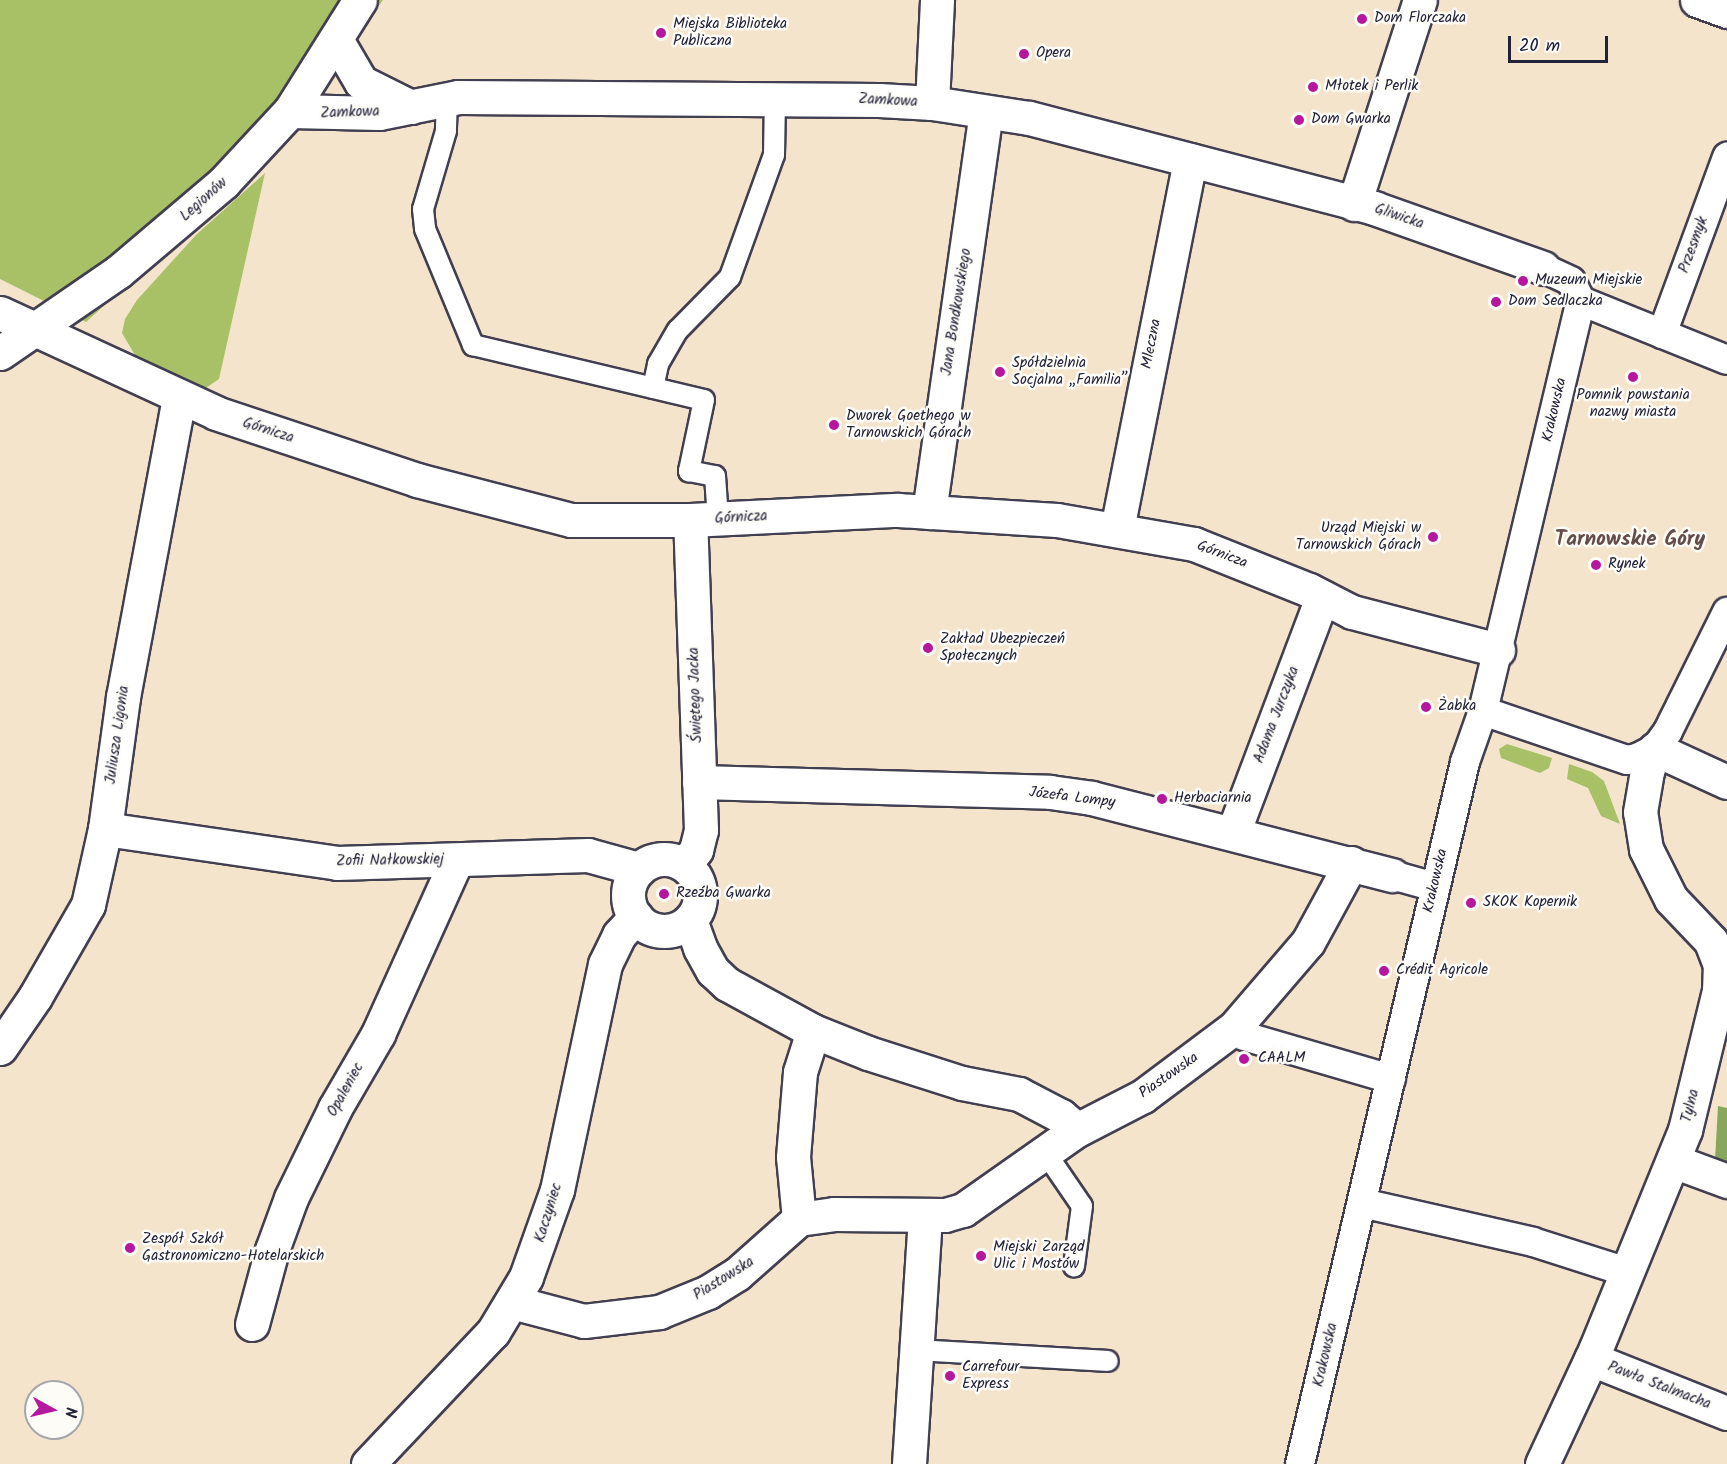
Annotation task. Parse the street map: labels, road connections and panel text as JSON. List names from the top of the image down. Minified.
{"streets":{"street":["Zamkowa","Legionów","Gliwicka","Przesmyk","Jana Bondkowskiego","Mleczna","Krakowska","Górnicza","Świętego Jacka","Adama Jurczyka","Juliusza Ligonia","Józefa Lompy","Zofii Nałkowskiej","Piastowska","Opaleniec","Tylna","Kaczyniec","Pawła Stalmacha"]},"crossings":[["Zamkowa","Legionów"],["Zamkowa","Gliwicka"],["Zamkowa","Jana Bondkowskiego"],["Zamkowa","Mleczna"],["Legionów","Górnicza"],["Jana Bondkowskiego","Górnicza"],["Mleczna","Górnicza"],["Krakowska","Górnicza"],["Krakowska","Józefa Lompy"],["Górnicza","Świętego Jacka"],["Górnicza","Adama Jurczyka"],["Górnicza","Juliusza Ligonia"],["Świętego Jacka","Józefa Lompy"],["Świętego Jacka","Zofii Nałkowskiej"],["Świętego Jacka","Kaczyniec"],["Adama Jurczyka","Józefa Lompy"],["Juliusza Ligonia","Zofii Nałkowskiej"],["Józefa Lompy","Piastowska"],["Zofii Nałkowskiej","Opaleniec"],["Zofii Nałkowskiej","Kaczyniec"],["Piastowska","Kaczyniec"],["Tylna","Pawła Stalmacha"]],"districts":["Tarnowskie Góry"],"places":["Dom Florczaka","Miejska Biblioteka Publiczna","Opera","Młotek i Perlik","Dom Gwarka","Muzeum Miejskie","Dom Sedlaczka","Spółdzielnia Socjalna „Familia”","Pomnik powstania nazwy miasta","Dworek Goethego w Tarnowskich Górach","Urząd Miejski w Tarnowskich Górach","Rynek","Zakład Ubezpieczeń Społecznych","Żabka","Herbaciarnia","Rzeźba Gwarka","SKOK Kopernik","Crédit Agricole","CAALM","Zespół Szkół Gastronomiczno-Hotelarskich","Miejski Zarząd Ulic i Mostów","Carrefour Express"],"scale_bar":"20 m","north":"right"}
